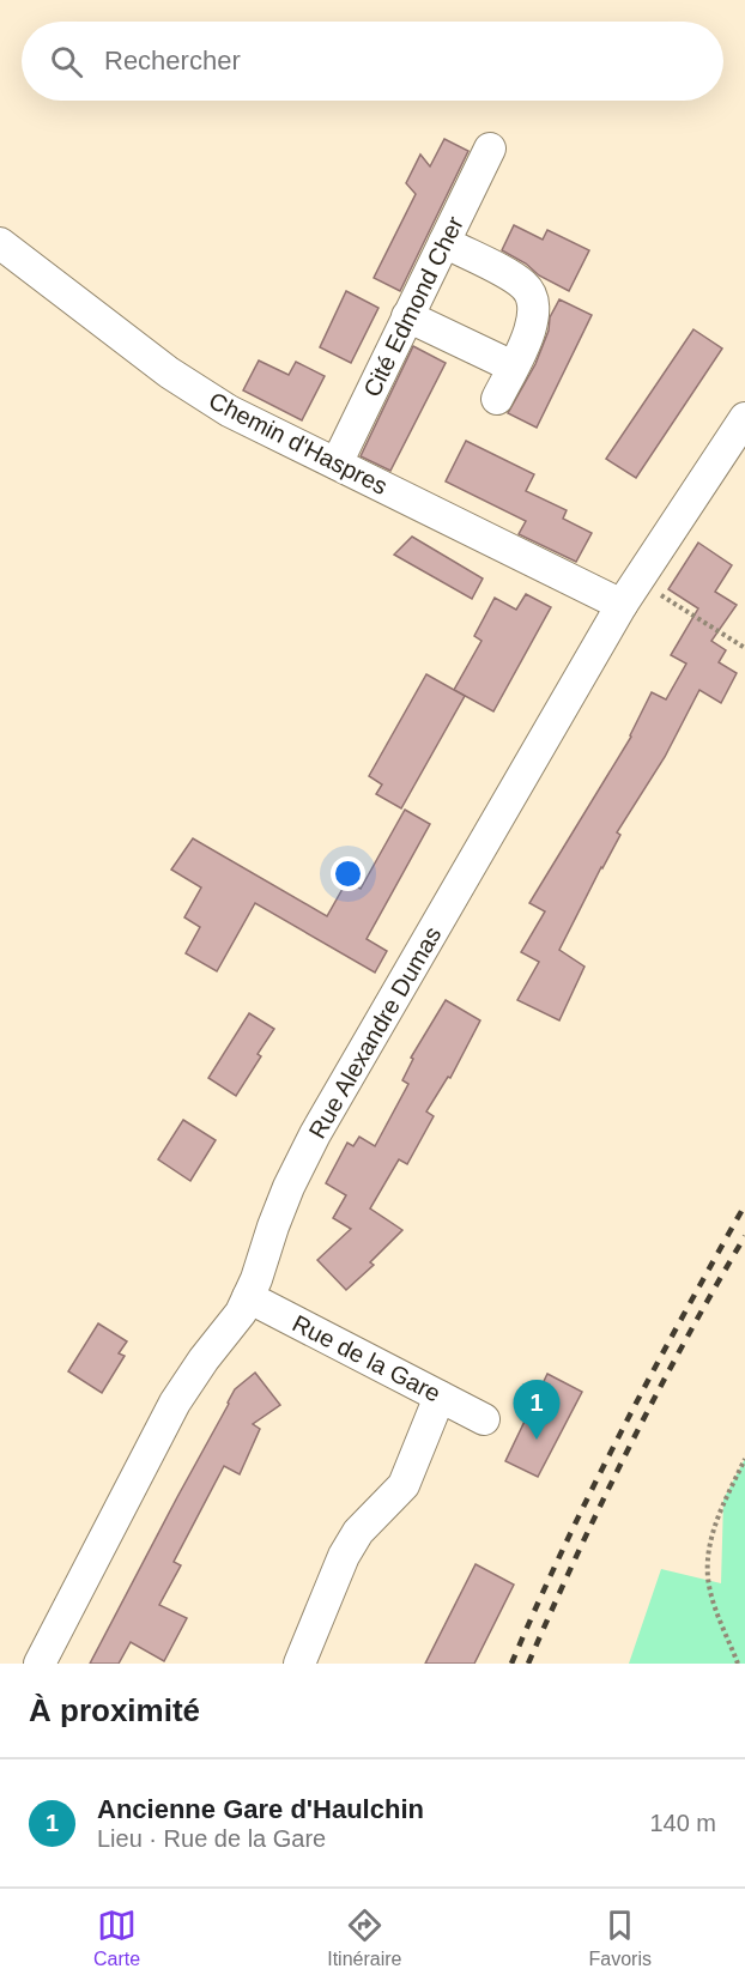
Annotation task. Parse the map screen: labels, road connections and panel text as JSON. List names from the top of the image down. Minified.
{"streets":{"street":["Cité Edmond Cher","Chemin d'Haspres","Rue Alexandre Dumas","Rue de la Gare"]},"crossings":[["Cité Edmond Cher","Chemin d'Haspres"],["Chemin d'Haspres","Rue Alexandre Dumas"],["Rue Alexandre Dumas","Rue de la Gare"]],"page":{"search":"Rechercher","pins":"1","heading":"À proximité","list":[{"mark":"1","name":"Ancienne Gare d'Haulchin","note":"Lieu · Rue de la Gare","value":"140 m"}],"nav":["Carte","Itinéraire","Favoris"]}}
